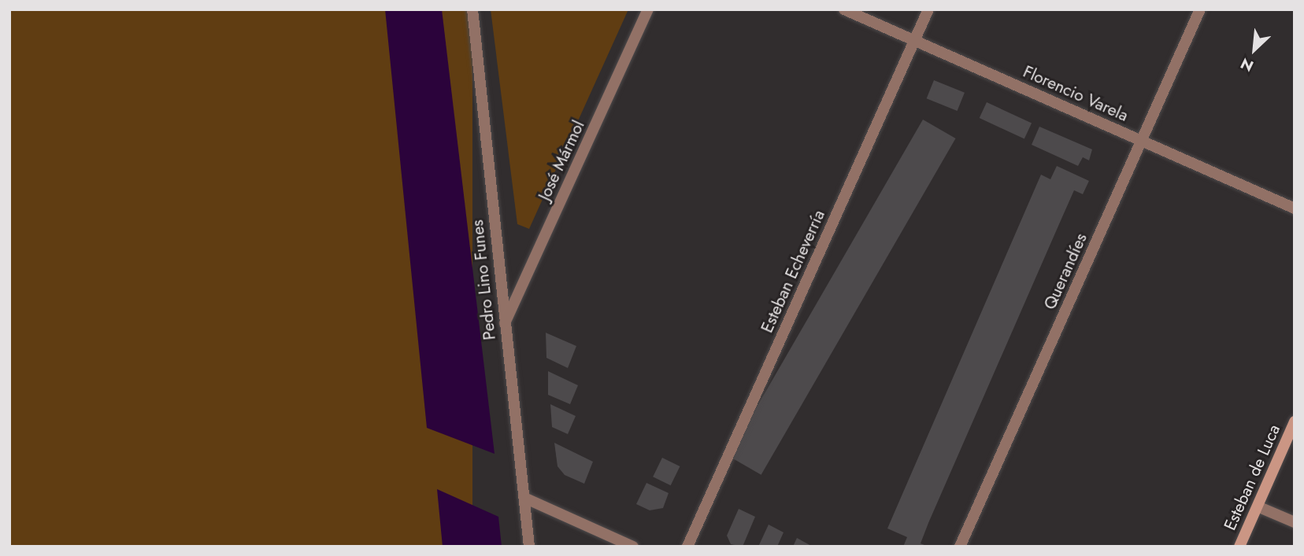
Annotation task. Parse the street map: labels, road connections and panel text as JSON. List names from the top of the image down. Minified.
{"streets":{"street":["Florencio Varela","José Mármol","Esteban Echeverría","Querandíes","Pedro Lino Funes","Esteban de Luca"]},"crossings":[["Florencio Varela","Esteban Echeverría"],["Florencio Varela","Querandíes"],["José Mármol","Pedro Lino Funes"]],"north":"bottom left"}
